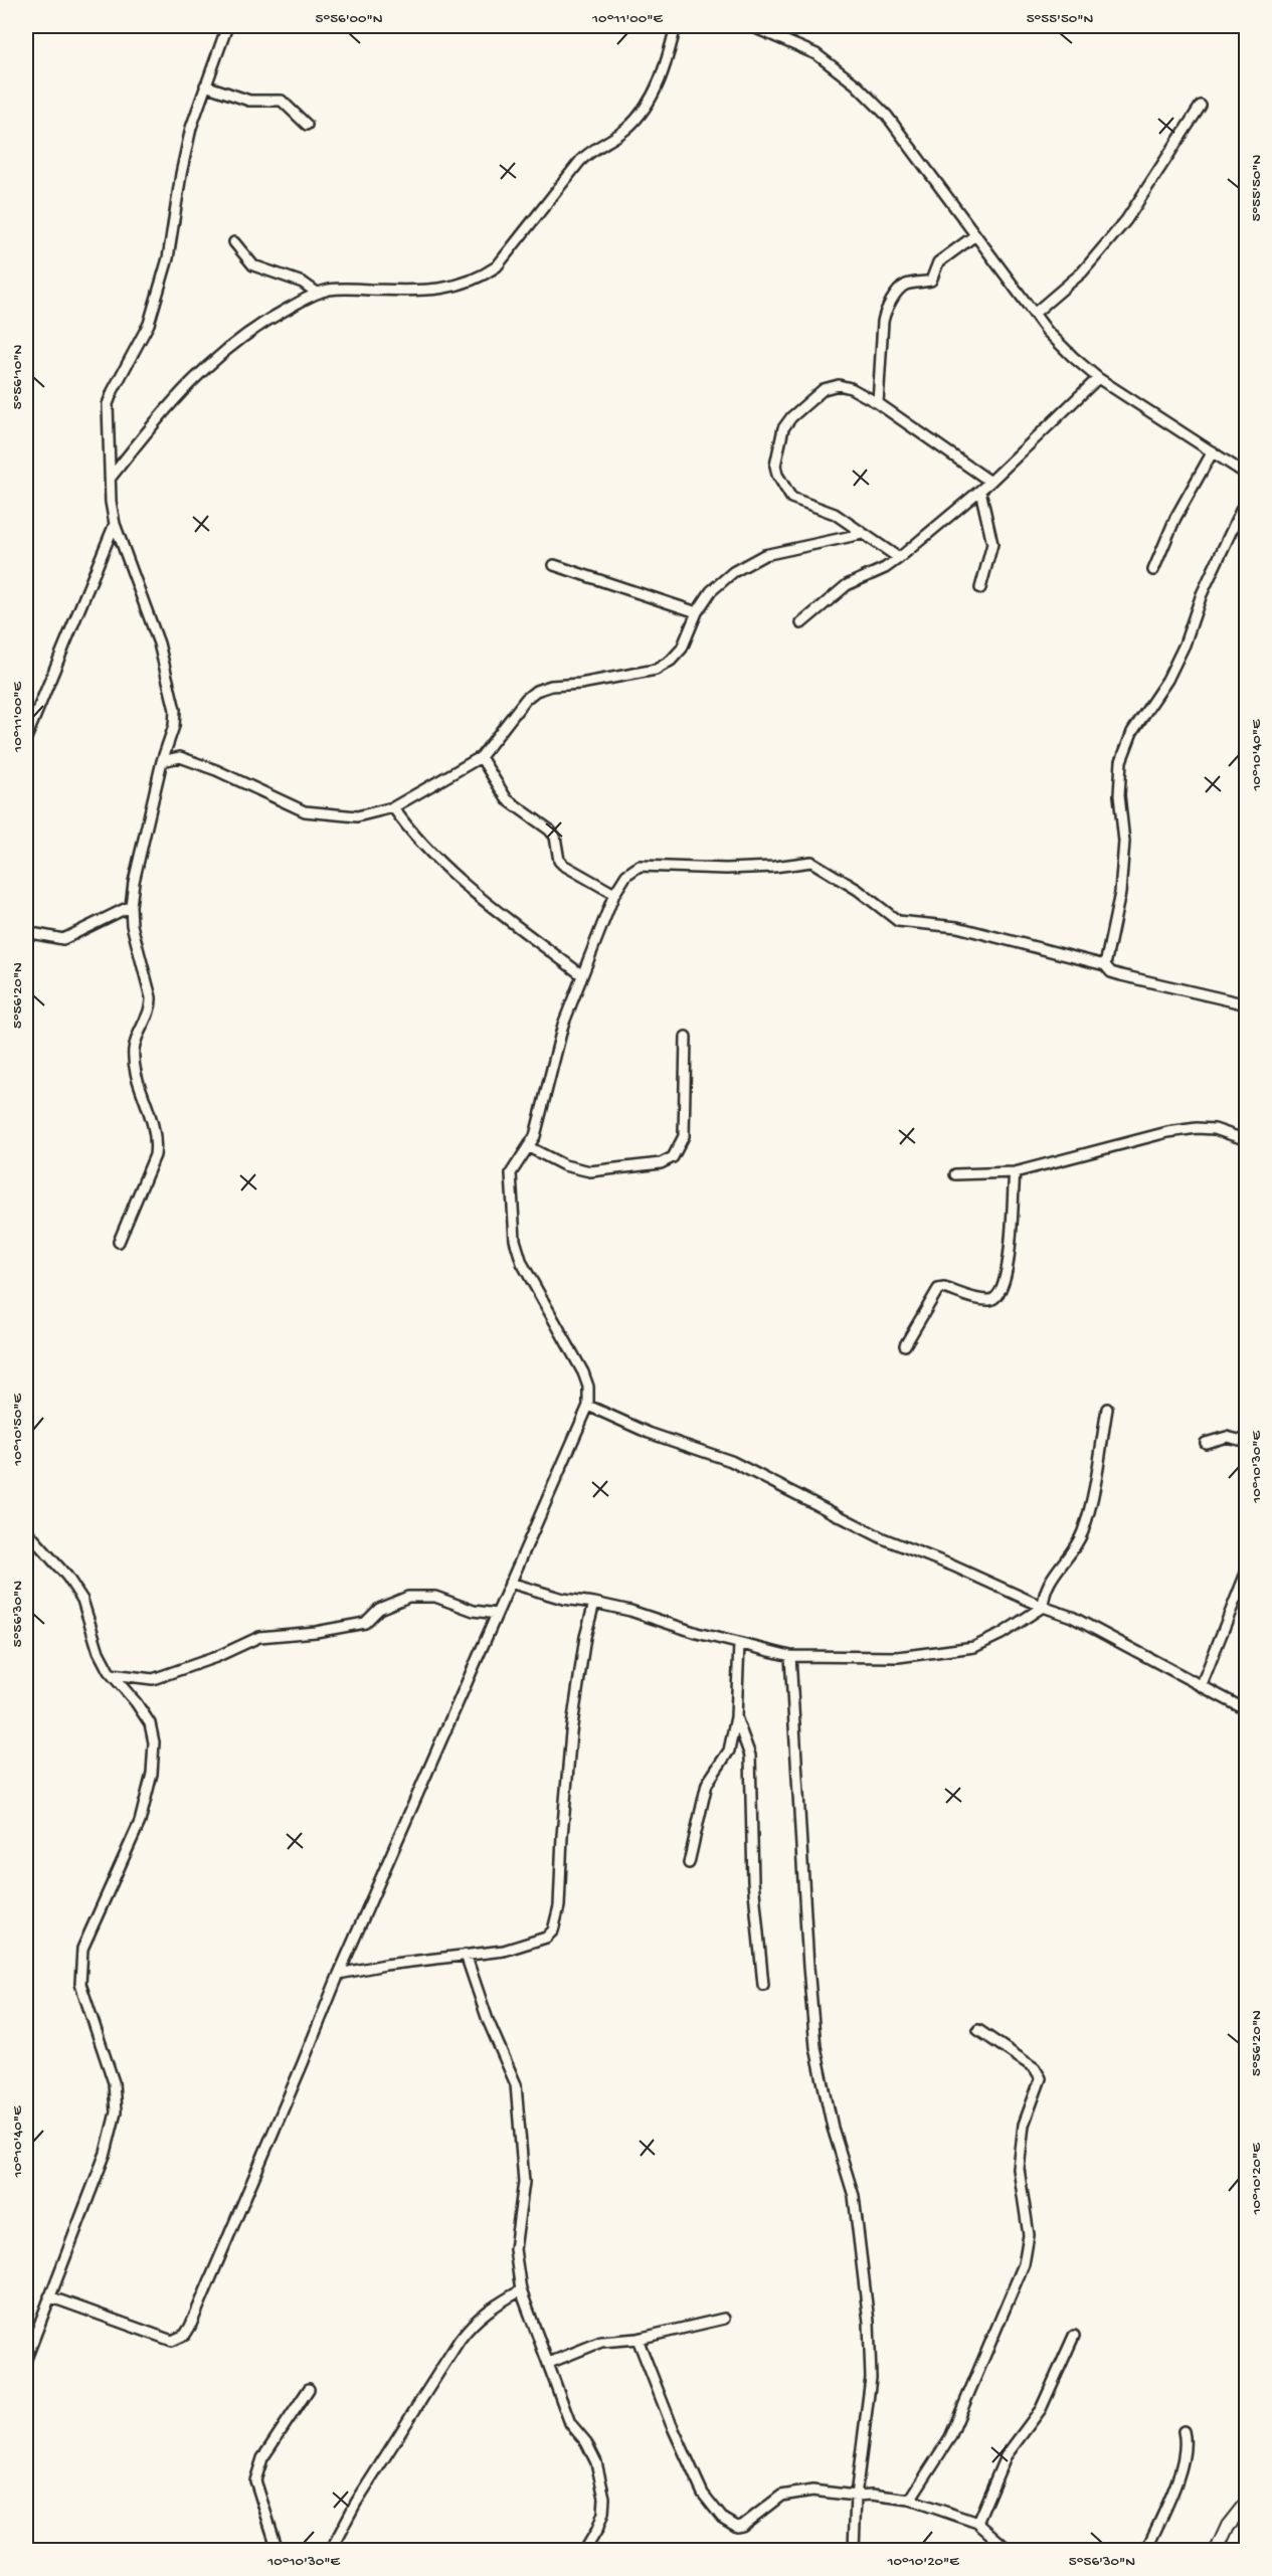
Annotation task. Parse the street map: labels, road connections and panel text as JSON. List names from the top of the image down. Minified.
{"coordinates":["5°56'00\"N","10°11'00\"E","5°55'50\"N","5°56'10\"N","10°10'40\"E","5°56'20\"N","10°10'50\"E","10°10'30\"E","5°56'30\"N","10°10'20\"E"]}
